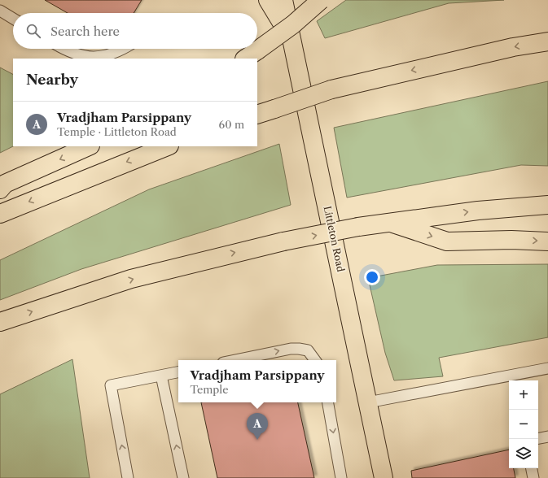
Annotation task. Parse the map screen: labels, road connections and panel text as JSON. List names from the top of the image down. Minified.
{"streets":{"main road":["Littleton Road"]},"page":{"search":"Search here","heading":"Nearby","list":[{"mark":"A","name":"Vradjham Parsippany","note":"Temple · Littleton Road","value":"60 m"}],"popup":["Vradjham Parsippany","Temple"],"map_buttons":["+","−"],"pins":"A"}}
